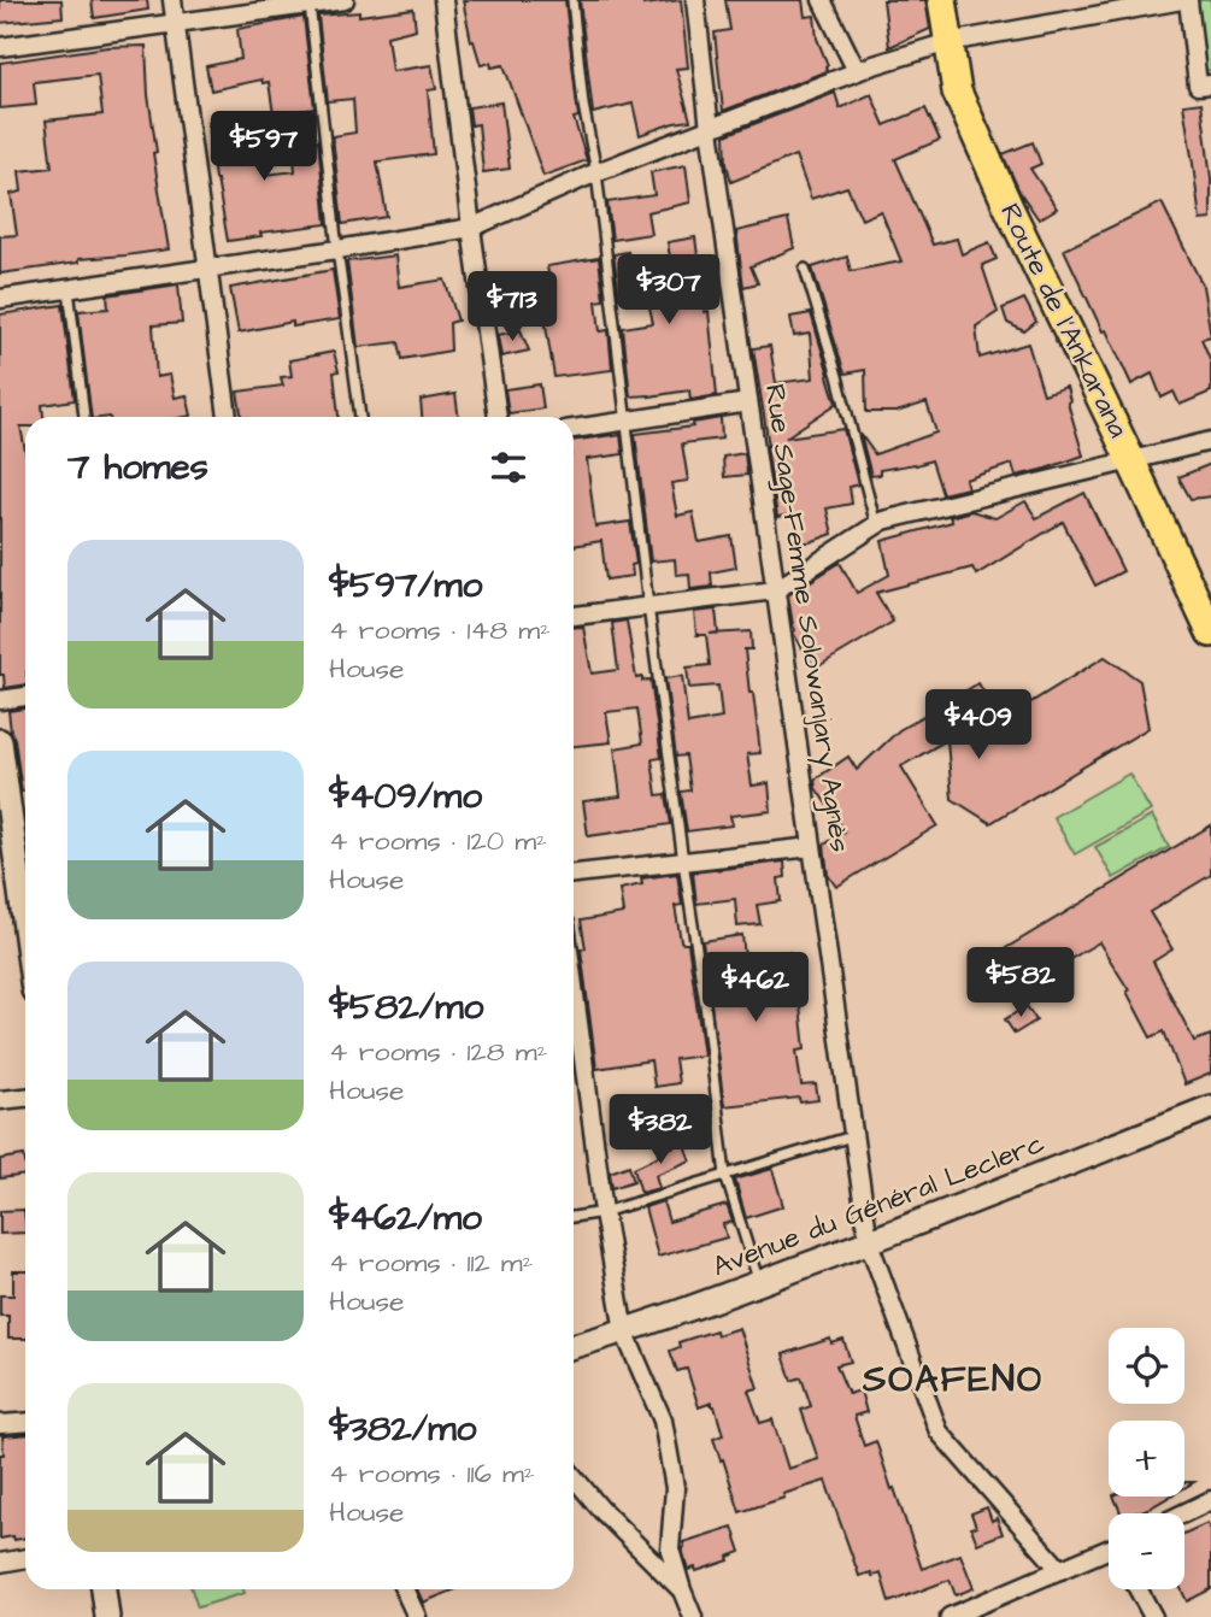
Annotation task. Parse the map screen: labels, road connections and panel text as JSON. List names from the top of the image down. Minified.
{"streets":{"main road":["Route de l'Ankarana","Avenue du Général Leclerc"],"street":["Rue Sage-Femme Solowanjary Agnès"]},"crossings":[["Rue Sage-Femme Solowanjary Agnès","Avenue du Général Leclerc"]],"districts":["SOAFENO"],"page":{"price":["$597","$307","$713","$409","$582","$462","$382"],"heading":"7 homes","list":[{"name":"$597/mo","note":"4 rooms · 148 m² · House"},{"name":"$409/mo","note":"4 rooms · 120 m² · House"},{"name":"$582/mo","note":"4 rooms · 128 m² · House"},{"name":"$462/mo","note":"4 rooms · 112 m² · House"},{"name":"$382/mo","note":"4 rooms · 116 m² · House"}],"map_buttons":["+","−"]}}
